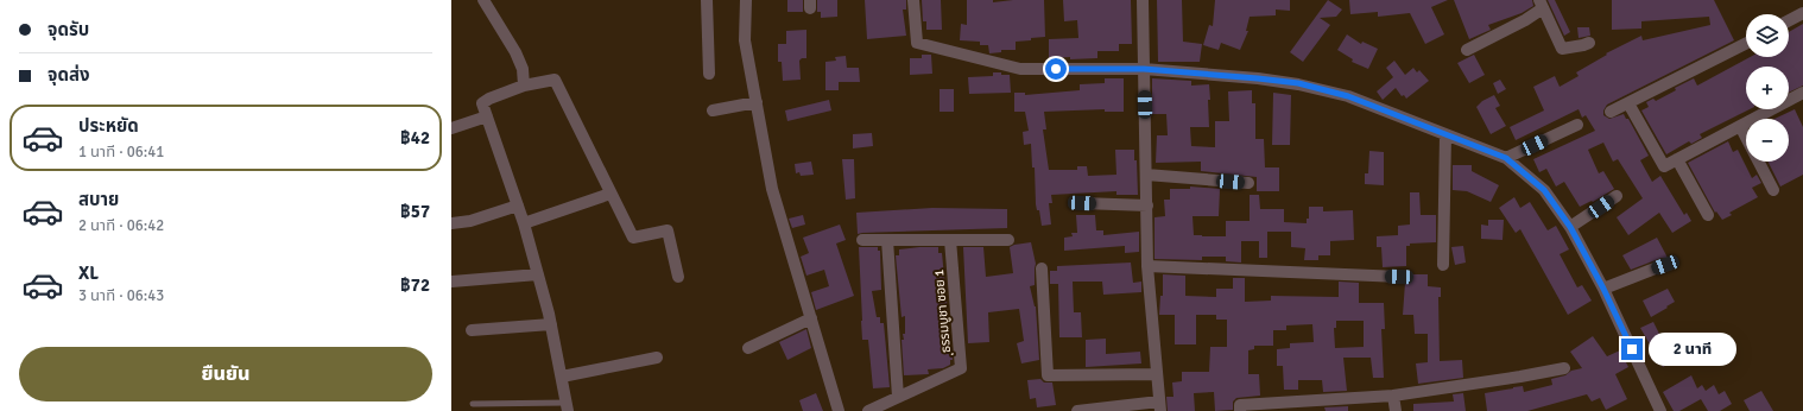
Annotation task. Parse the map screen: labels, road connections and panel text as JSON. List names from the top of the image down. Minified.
{"streets":{"street":["ุธรรมบูชา ซอย 1"]},"page":{"banner":["จุดรับ","จุดส่ง"],"map_buttons":["+","−"],"list":[{"name":"ประหยัด","note":"1 นาที · 06:41","value":"฿42"},{"name":"สบาย","note":"2 นาที · 06:42","value":"฿57"},{"name":"XL","note":"3 นาที · 06:43","value":"฿72"}],"bubble":"2 นาที","buttons":"ยืนยัน"}}
